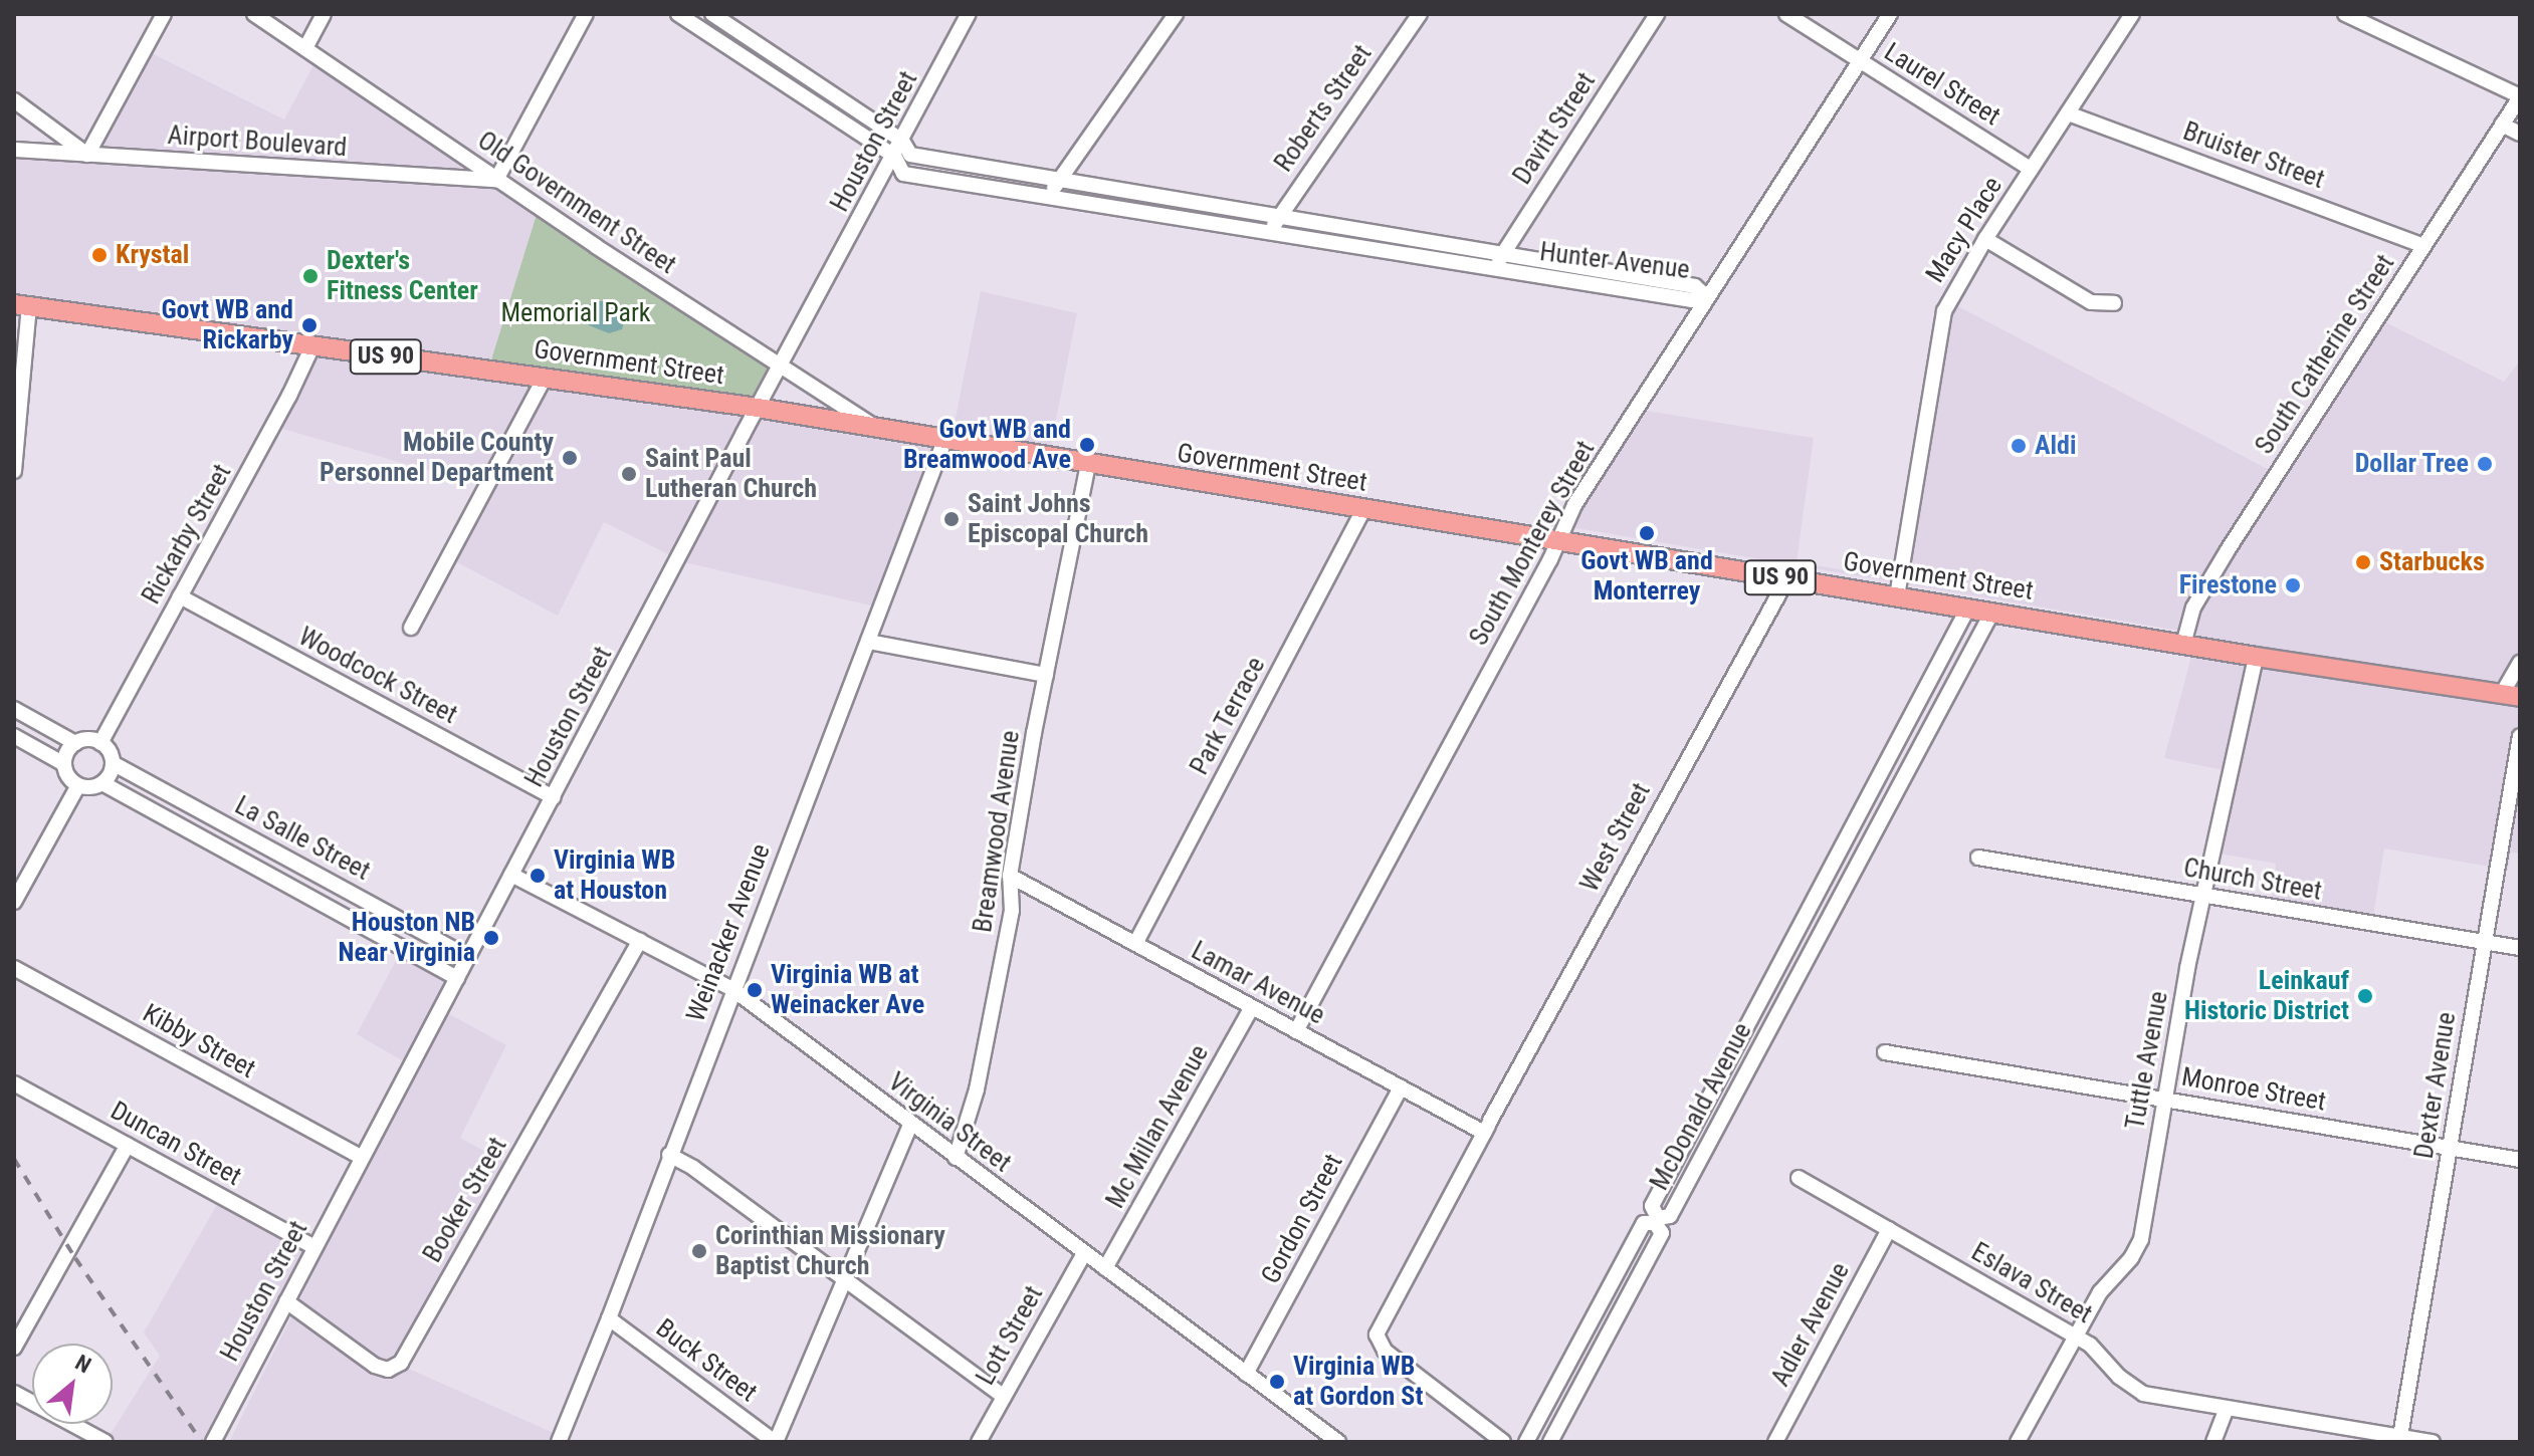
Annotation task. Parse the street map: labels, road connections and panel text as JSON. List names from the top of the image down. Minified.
{"streets":{"main road":["US 90","Government Street"],"street":["Laurel Street","Roberts Street","Davitt Street","Airport Boulevard","Houston Street","Bruister Street","Old Government Street","Macy Place","Hunter Avenue","South Catherine Street","Rickarby Street","South Monterey Street","Woodcock Street","Park Terrace","Breamwood Avenue","West Street","La Salle Street","Church Street","Weinacker Avenue","Lamar Avenue","Kibby Street","Tuttle Avenue","Dexter Avenue","Monroe Street","McDonald Avenue","Virginia Street","Mc Millan Avenue","Duncan Street","Booker Street","Gordon Street","Eslava Street","Adler Avenue","Lott Street","Buck Street"]},"crossings":[["Laurel Street","Macy Place"],["Laurel Street","South Monterey Street"],["Roberts Street","Hunter Avenue"],["Davitt Street","Hunter Avenue"],["Airport Boulevard","Old Government Street"],["Houston Street","Old Government Street"],["Houston Street","Hunter Avenue"],["Houston Street","Government Street"],["Houston Street","Woodcock Street"],["Houston Street","La Salle Street"],["Houston Street","Kibby Street"],["Houston Street","Virginia Street"],["Houston Street","Duncan Street"],["Houston Street","Booker Street"],["Bruister Street","Macy Place"],["Bruister Street","South Catherine Street"],["Old Government Street","Government Street"],["Macy Place","Government Street"],["Hunter Avenue","South Monterey Street"],["South Catherine Street","Government Street"],["Government Street","Rickarby Street"],["Government Street","South Monterey Street"],["Government Street","Park Terrace"],["Government Street","Breamwood Avenue"],["Government Street","West Street"],["Government Street","Weinacker Avenue"],["Government Street","Tuttle Avenue"],["Government Street","McDonald Avenue"],["Rickarby Street","Woodcock Street"],["Rickarby Street","La Salle Street"],["South Monterey Street","Lamar Avenue"],["Park Terrace","Lamar Avenue"],["Breamwood Avenue","Lamar Avenue"],["Breamwood Avenue","Virginia Street"],["West Street","Lamar Avenue"],["Church Street","Tuttle Avenue"],["Church Street","Dexter Avenue"],["Weinacker Avenue","Virginia Street"],["Weinacker Avenue","Buck Street"],["Lamar Avenue","Mc Millan Avenue"],["Lamar Avenue","Gordon Street"],["Tuttle Avenue","Monroe Street"],["Tuttle Avenue","Eslava Street"],["Dexter Avenue","Monroe Street"],["Dexter Avenue","Eslava Street"],["Virginia Street","Mc Millan Avenue"],["Virginia Street","Booker Street"],["Virginia Street","Gordon Street"],["Virginia Street","Lott Street"],["Eslava Street","Adler Avenue"]],"parks":["Memorial Park"],"places":["Krystal","Dexter's Fitness Center","Govt WB and Rickarby","Govt WB and Breamwood Ave","Aldi","Mobile County Personnel Department","Dollar Tree","Saint Paul Lutheran Church","Saint Johns Episcopal Church","Govt WB and Monterrey","Starbucks","Firestone","Virginia WB at Houston","Houston NB Near Virginia","Virginia WB at Weinacker Ave","Leinkauf Historic District","Corinthian Missionary Baptist Church","Virginia WB at Gordon St"],"north":"top right"}
